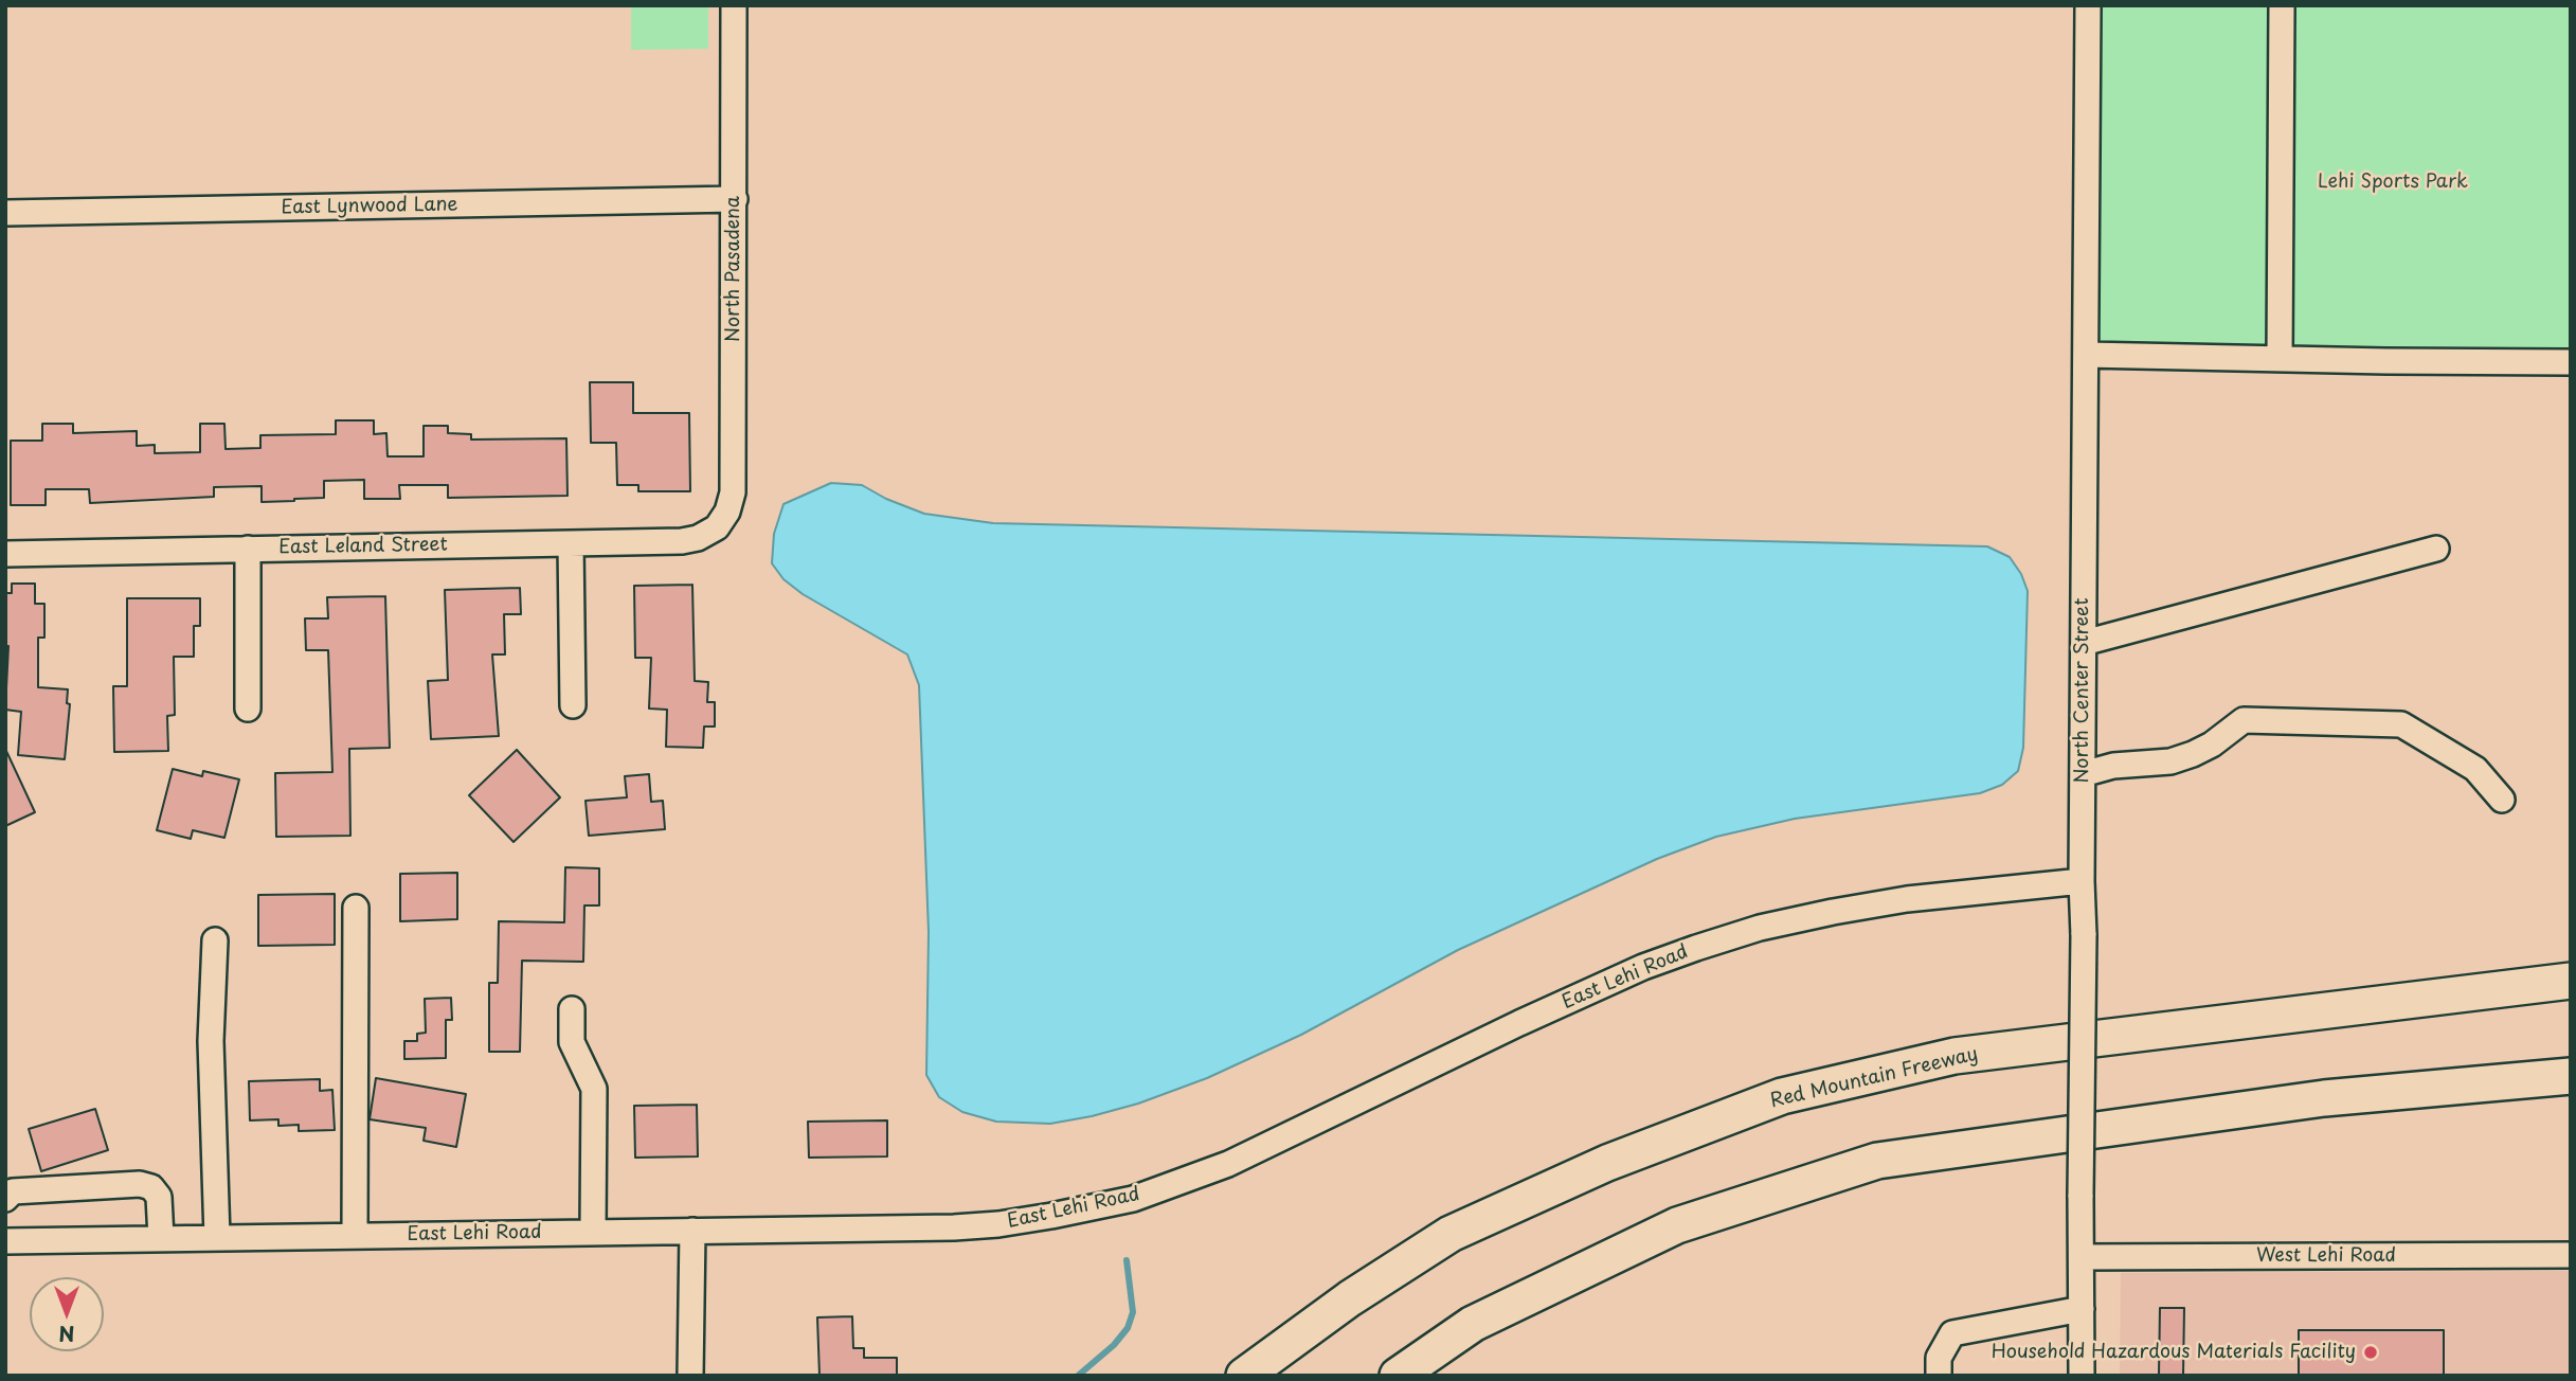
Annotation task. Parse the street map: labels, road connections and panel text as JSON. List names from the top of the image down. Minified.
{"streets":{"highway":["Red Mountain Freeway"],"street":["East Lynwood Lane","North Pasadena","East Leland Street","North Center Street","East Lehi Road","West Lehi Road"]},"crossings":[["East Lynwood Lane","North Pasadena"],["North Pasadena","East Leland Street"],["North Center Street","East Lehi Road"],["North Center Street","West Lehi Road"]],"parks":["Lehi Sports Park"],"places":["Household Hazardous Materials Facility"],"north":"bottom"}
